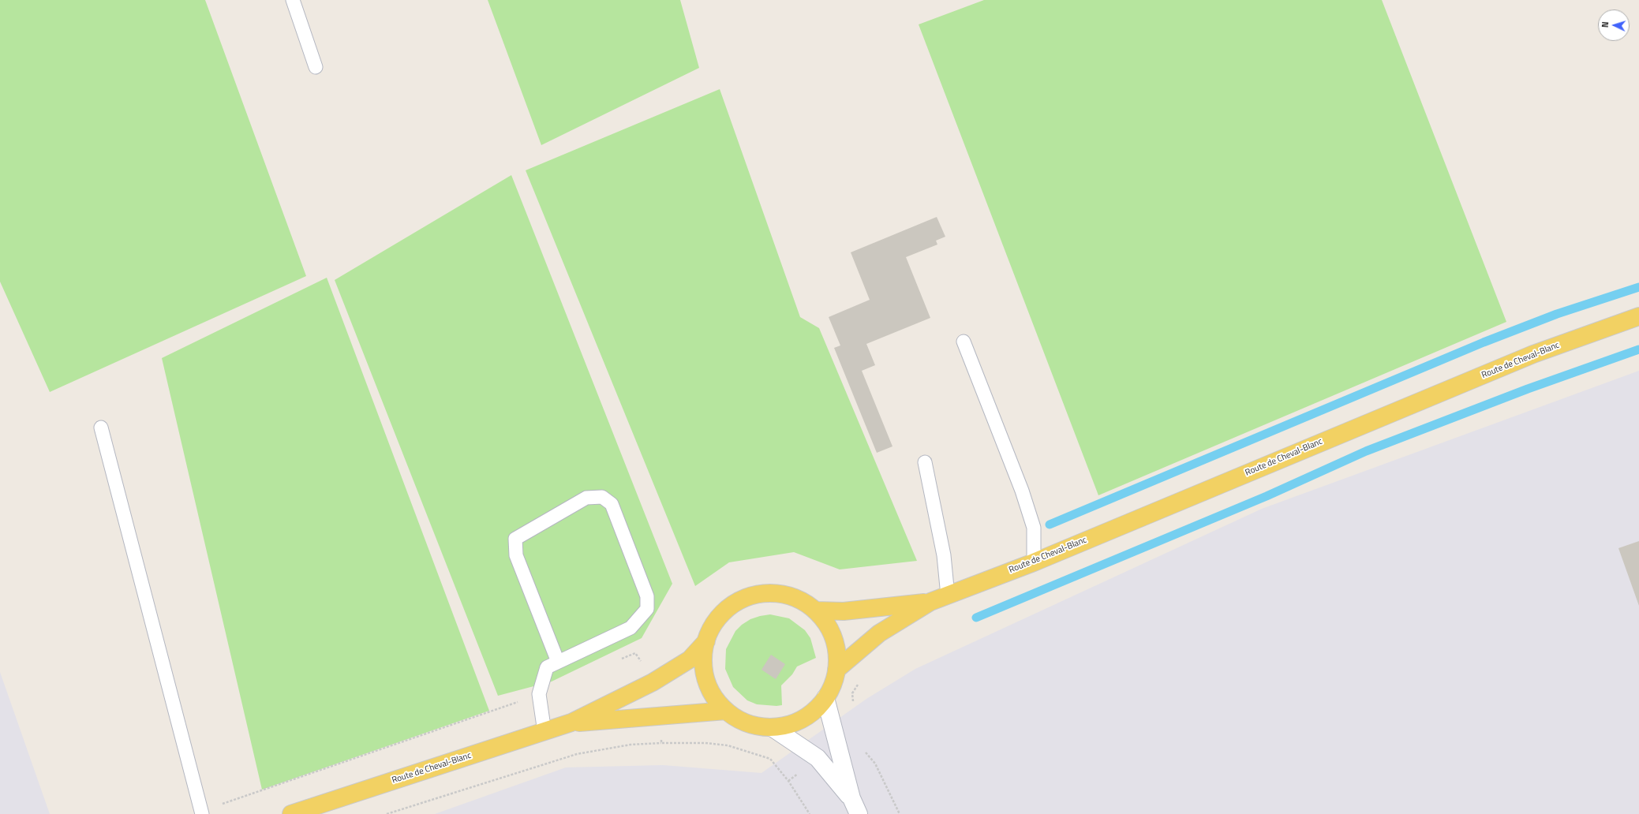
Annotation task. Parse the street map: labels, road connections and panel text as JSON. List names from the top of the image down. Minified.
{"streets":{"main road":["Route de Cheval-Blanc"]},"north":"left"}
